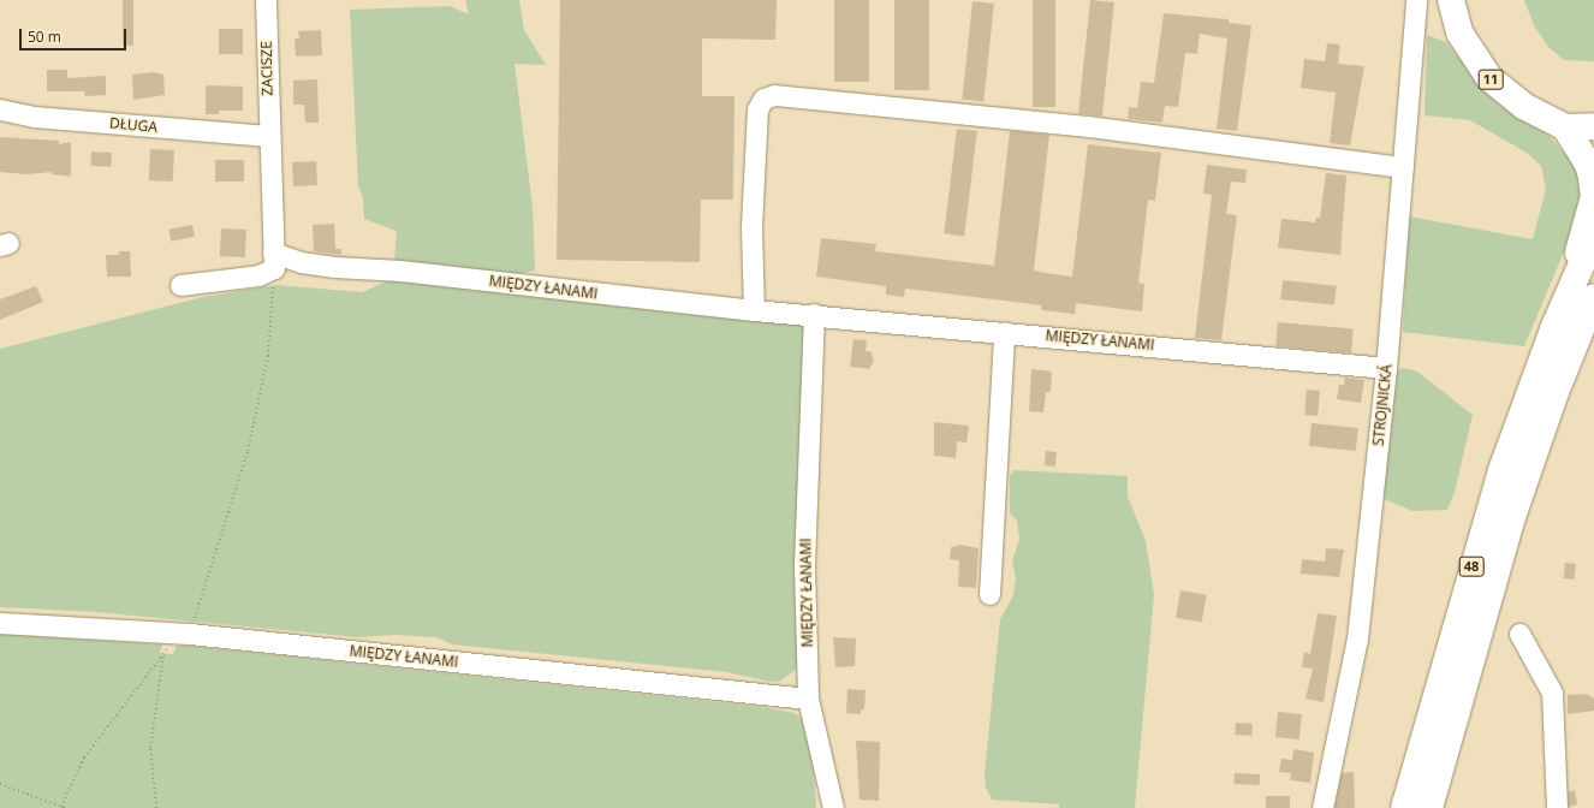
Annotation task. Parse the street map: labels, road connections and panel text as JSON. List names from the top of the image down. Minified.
{"streets":{"highway":["11","48"],"street":["ZACISZE","DŁUGA","MIĘDZY ŁANAMI","STROJNICKÁ"]},"crossings":[["ZACISZE","DŁUGA"],["MIĘDZY ŁANAMI","STROJNICKÁ"]],"scale_bar":"50 m"}
